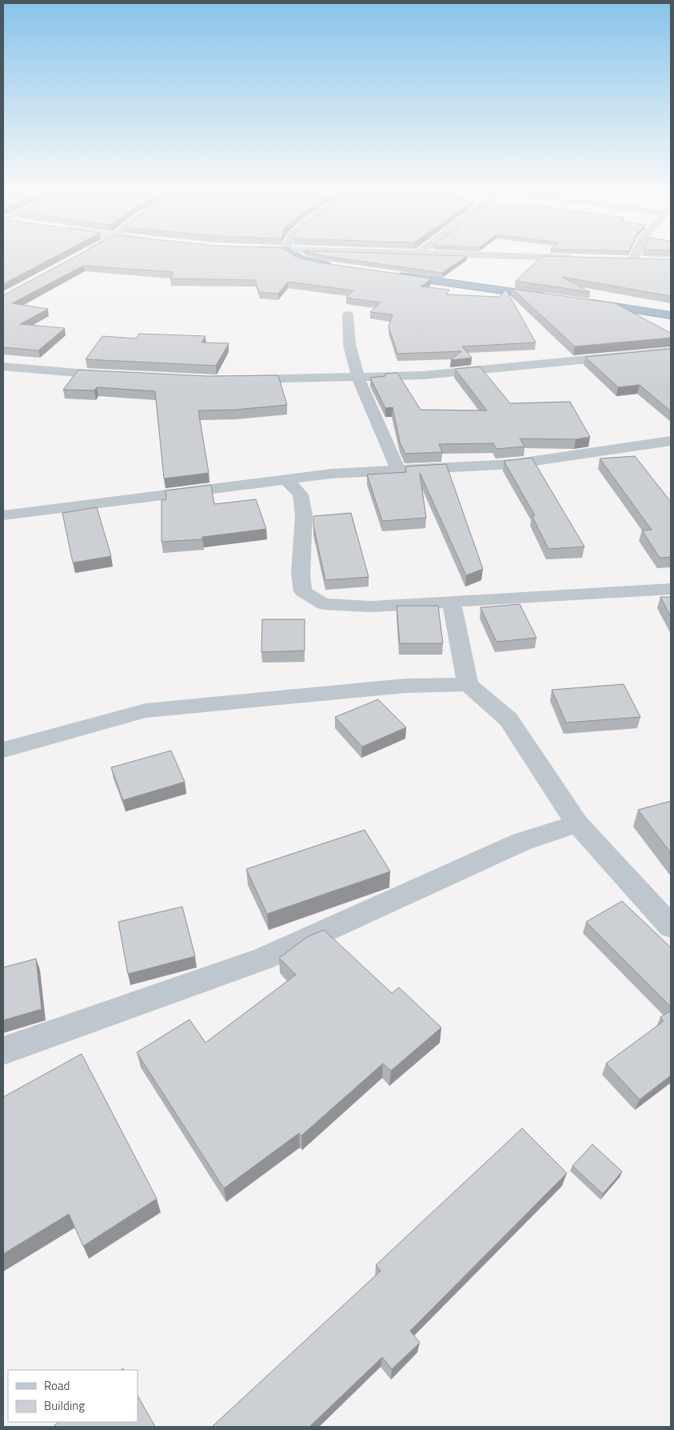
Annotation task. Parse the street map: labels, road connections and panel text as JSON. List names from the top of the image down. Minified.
{"legend":["Road","Building"]}
